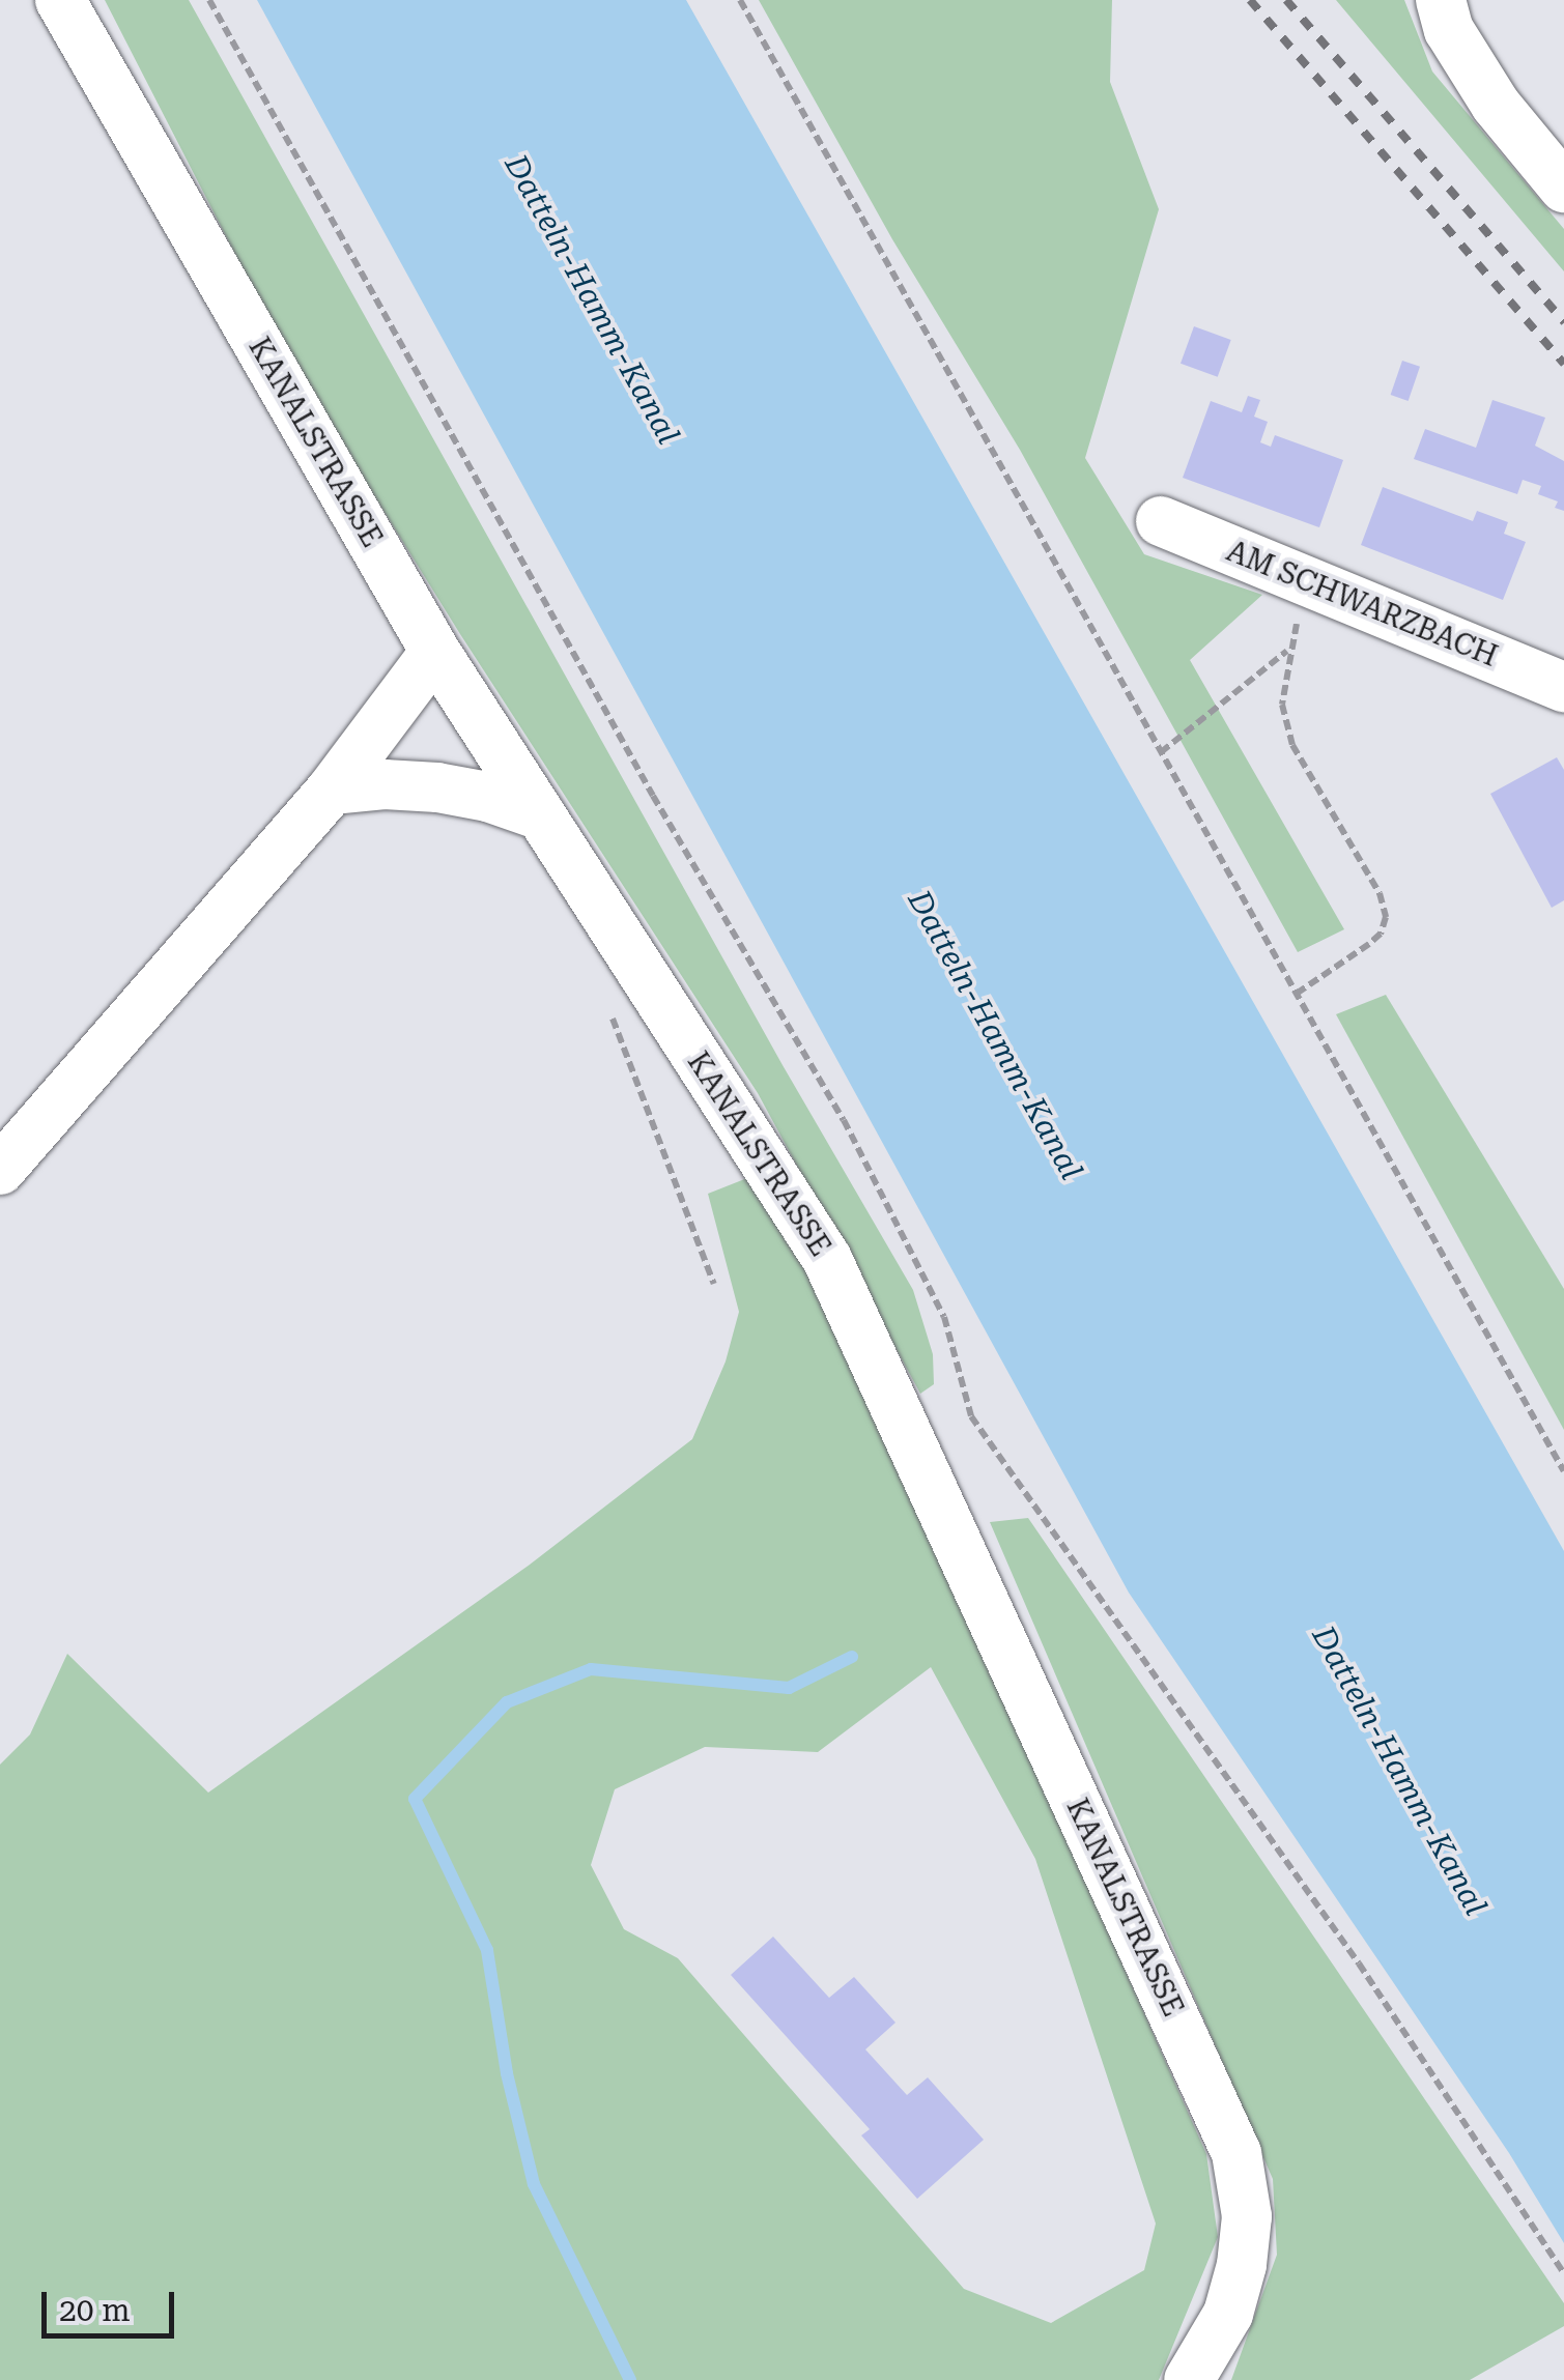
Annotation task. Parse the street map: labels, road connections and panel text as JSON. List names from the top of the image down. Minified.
{"streets":{"street":["KANALSTRASSE","AM SCHWARZBACH"]},"water":["Datteln-Hamm-Kanal"],"scale_bar":"20 m"}
